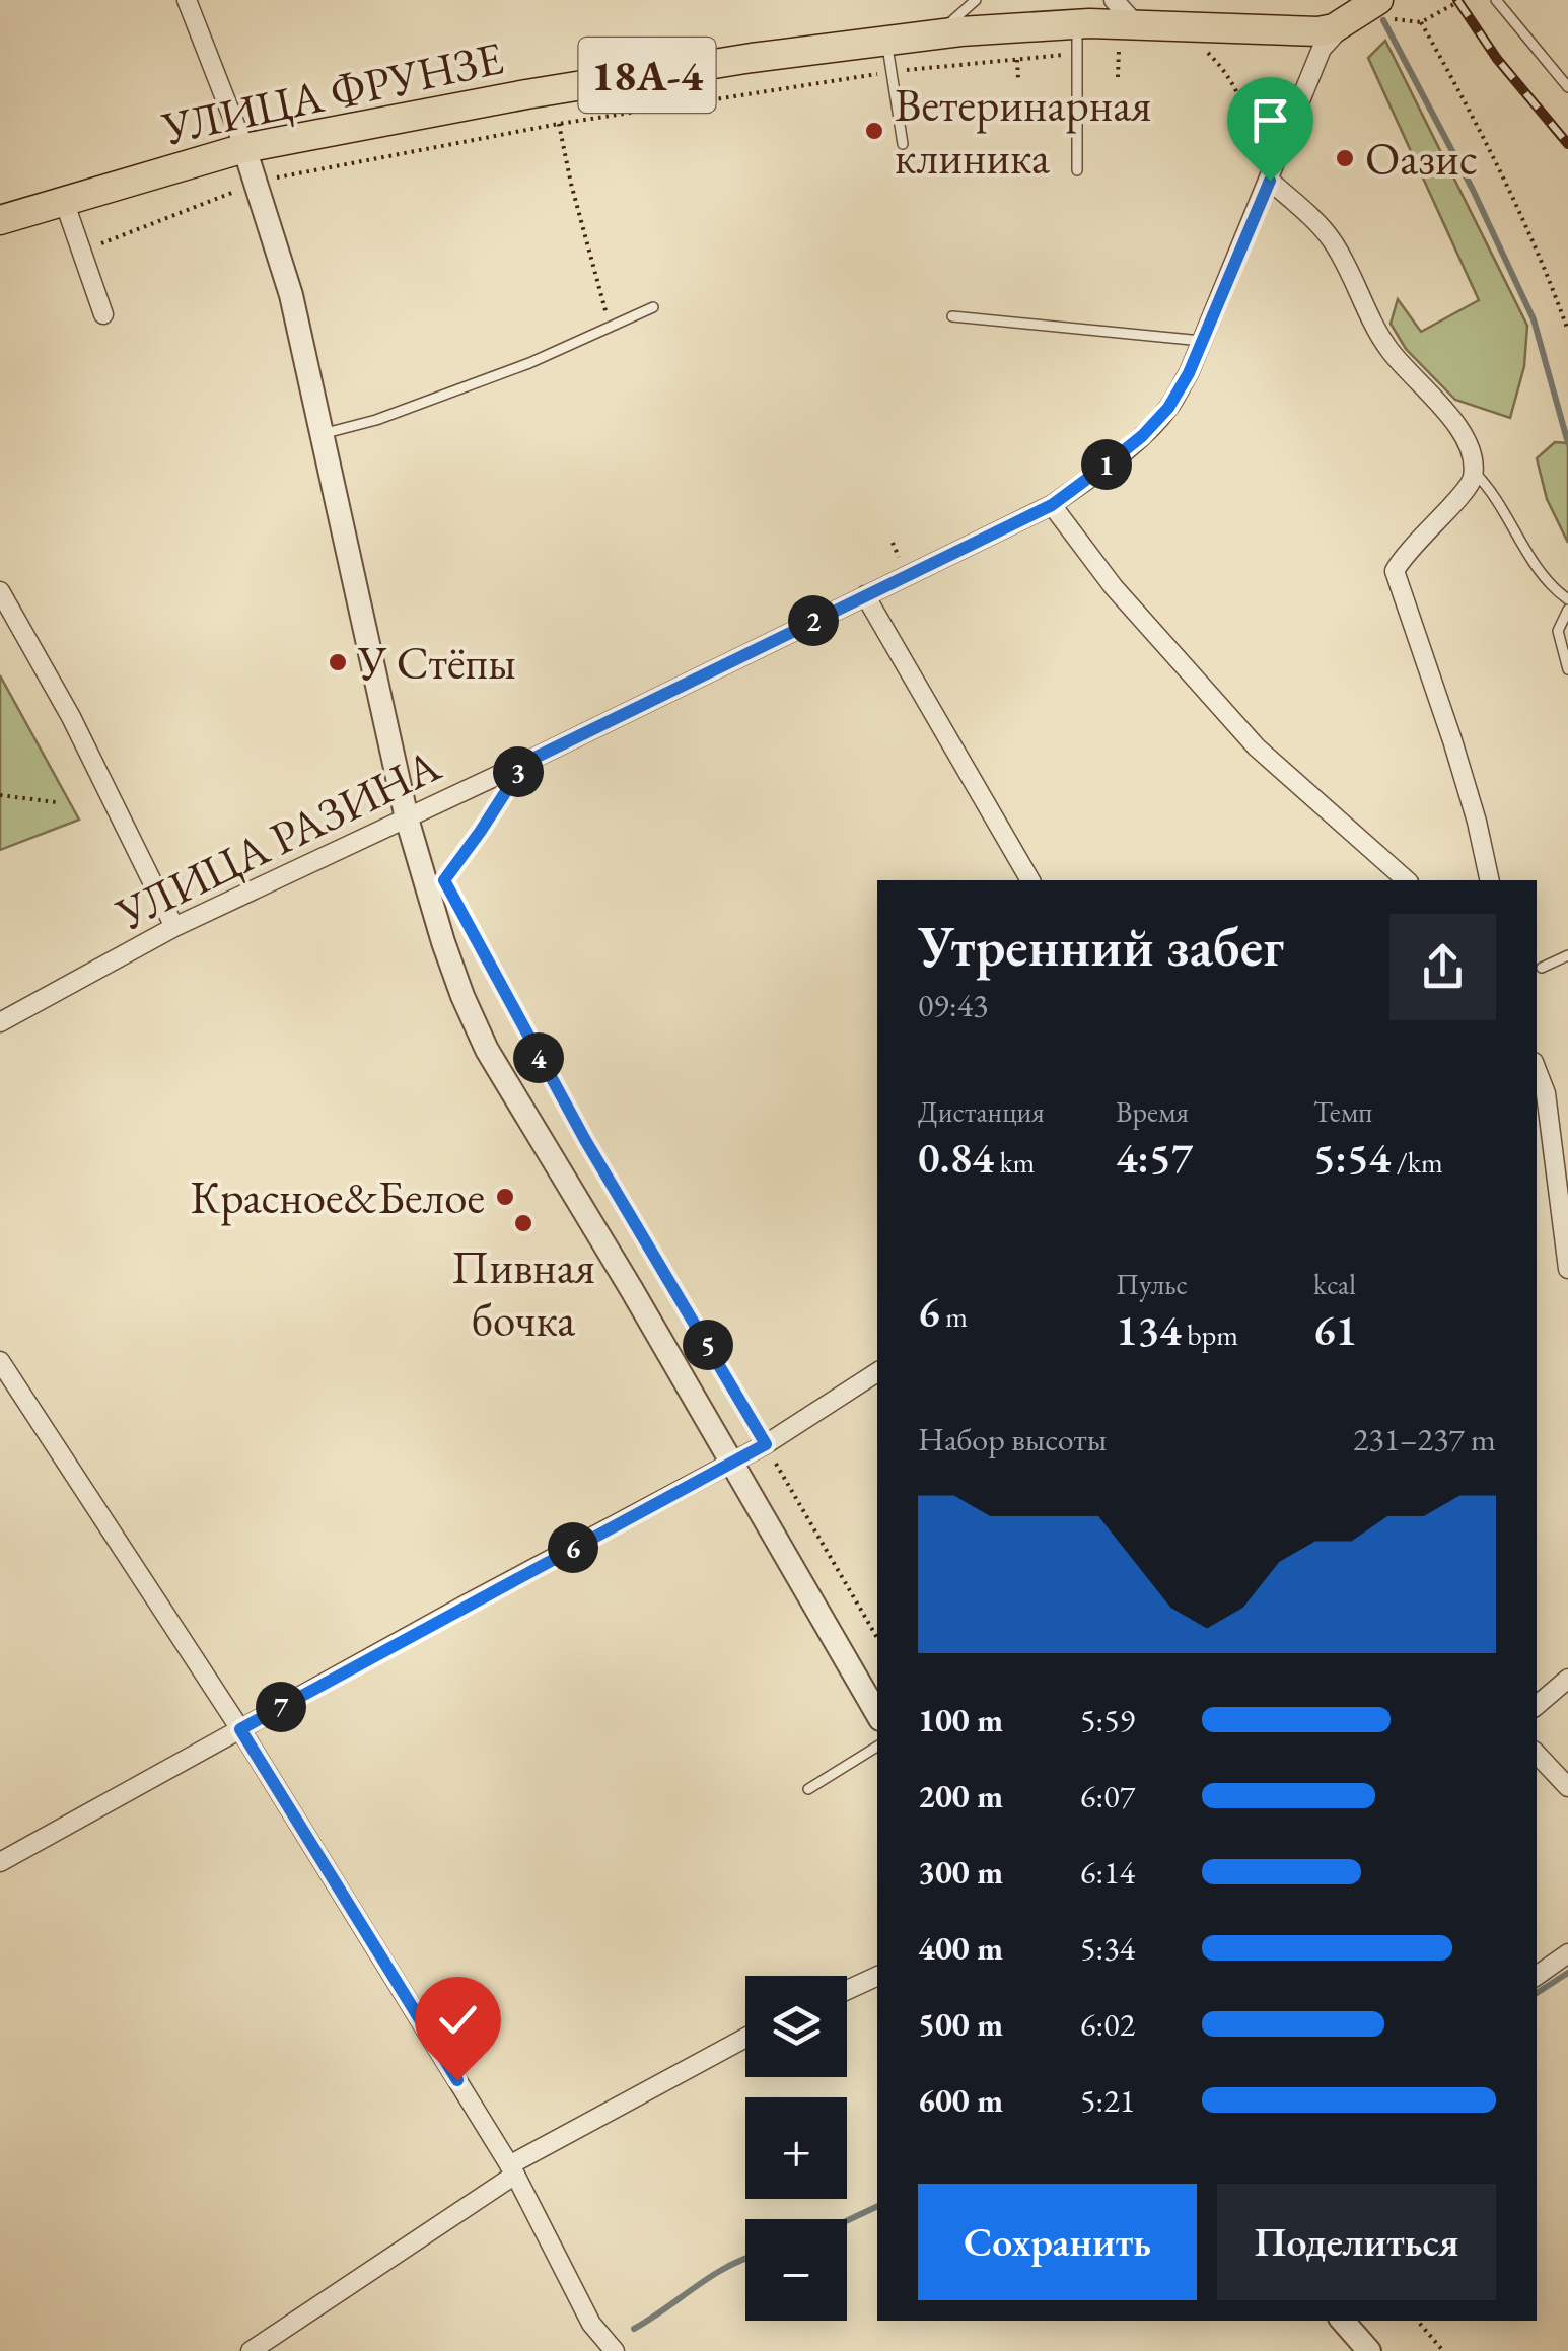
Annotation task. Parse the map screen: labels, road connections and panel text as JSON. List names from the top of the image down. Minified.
{"streets":{"main road":["18А-4","УЛИЦА ФРУНЗЕ"],"street":["УЛИЦА РАЗИНА"]},"crossings":[["18А-4","УЛИЦА ФРУНЗЕ"],["18А-4","УЛИЦА РАЗИНА"],["УЛИЦА ФРУНЗЕ","УЛИЦА РАЗИНА"]],"places":["Ветеринарная клиника","Оазис","У Стёпы","Красное&Белое","Пивная бочка"],"page":{"pins":["1","2","3","4","5","6","7"],"heading":["Утренний забег","09:43"],"stats":[["Дистанция","0.84 km"],["Время","4:57"],["Темп","5:54 /km"],["6 m"],["Пульс","134 bpm"],["kcal","61"]],"chart":["Набор высоты","231–237 m"],"list":[{"name":"100 m","note":"5:59"},{"name":"200 m","note":"6:07"},{"name":"300 m","note":"6:14"},{"name":"400 m","note":"5:34"},{"name":"500 m","note":"6:02"},{"name":"600 m","note":"5:21"}],"map_buttons":["+","−"],"buttons":["Сохранить","Поделиться"]}}
